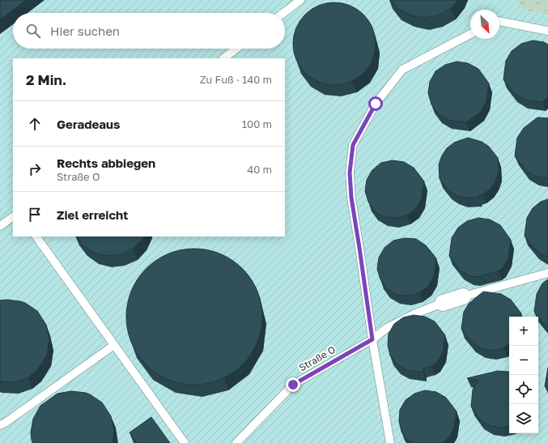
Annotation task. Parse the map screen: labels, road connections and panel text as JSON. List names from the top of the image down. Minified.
{"streets":{"lane":["Straße O"]},"north":"bottom right","page":{"search":"Hier suchen","heading":["2 Min.","Zu Fuß · 140 m"],"list":[["Geradeaus","100 m"],["Rechts abbiegen","Straße O","40 m"],"Ziel erreicht"],"map_buttons":["+","−"]}}
